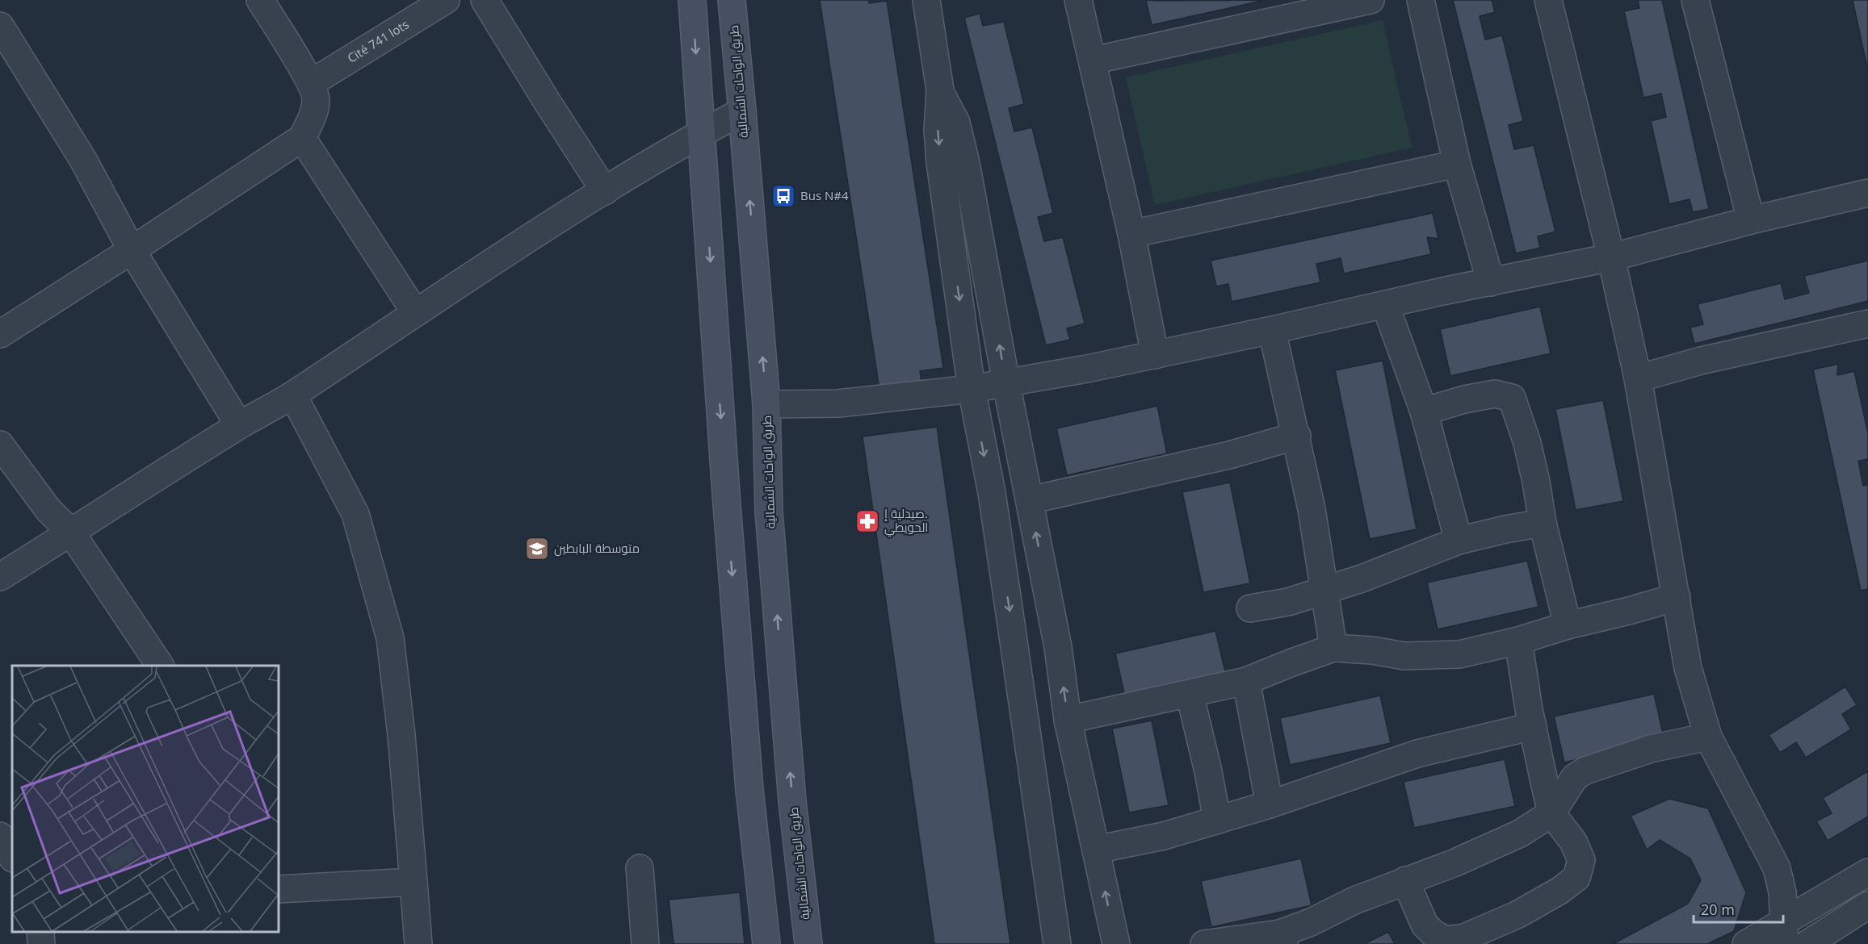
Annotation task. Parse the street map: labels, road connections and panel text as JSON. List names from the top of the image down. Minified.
{"streets":{"main road":["طريق الواحات الشمالية"],"street":["Cité 741 lots"]},"places":{"bus stop":["Bus N#4"],"pharmacy":["صيدلية إ. الحويطي"],"school or university":["متوسطة البابطين"]},"scale_bar":"20 m"}
